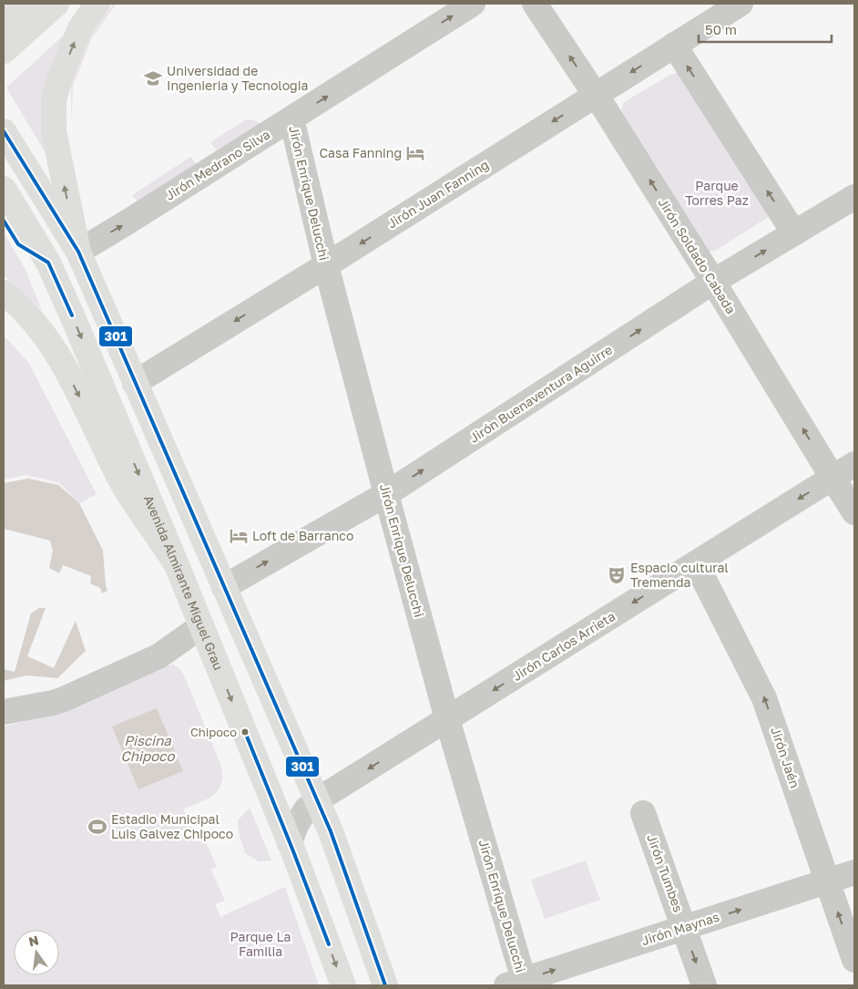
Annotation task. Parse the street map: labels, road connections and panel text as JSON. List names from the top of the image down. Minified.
{"streets":{"main road":["Avenida Almirante Miguel Grau"],"street":["Jirón Medrano Silva","Jirón Enrique Delucchi","Jirón Juan Fanning","Jirón Soldado Cabada","Jirón Buenaventura Aguirre","Jirón Carlos Arrieta","Jirón Jaén","Jirón Tumbes","Jirón Maynas"]},"crossings":[["Jirón Medrano Silva","Jirón Enrique Delucchi"],["Jirón Enrique Delucchi","Jirón Juan Fanning"],["Jirón Enrique Delucchi","Jirón Buenaventura Aguirre"],["Jirón Enrique Delucchi","Jirón Carlos Arrieta"],["Jirón Enrique Delucchi","Jirón Maynas"],["Jirón Juan Fanning","Jirón Soldado Cabada"],["Jirón Soldado Cabada","Jirón Buenaventura Aguirre"],["Jirón Soldado Cabada","Jirón Carlos Arrieta"],["Avenida Almirante Miguel Grau","Jirón Carlos Arrieta"],["Jirón Carlos Arrieta","Jirón Jaén"],["Jirón Jaén","Jirón Maynas"],["Jirón Tumbes","Jirón Maynas"]],"one_way":["Jirón Medrano Silva","Jirón Juan Fanning","Jirón Buenaventura Aguirre","Jirón Carlos Arrieta","Jirón Jaén","Jirón Maynas"],"water":["Piscina Chipoco"],"parks":["Parque Torres Paz","Parque La Familia"],"places":{"school or university":["Universidad de Ingenieria y Tecnologia"],"hotel":["Casa Fanning","Loft de Barranco"],"theatre":["Espacio cultural Tremenda"],"other":["Chipoco"],"sports":["Estadio Municipal Luis Galvez Chipoco"]},"lines":["transit line 301"],"scale_bar":"50 m","north":"top"}
